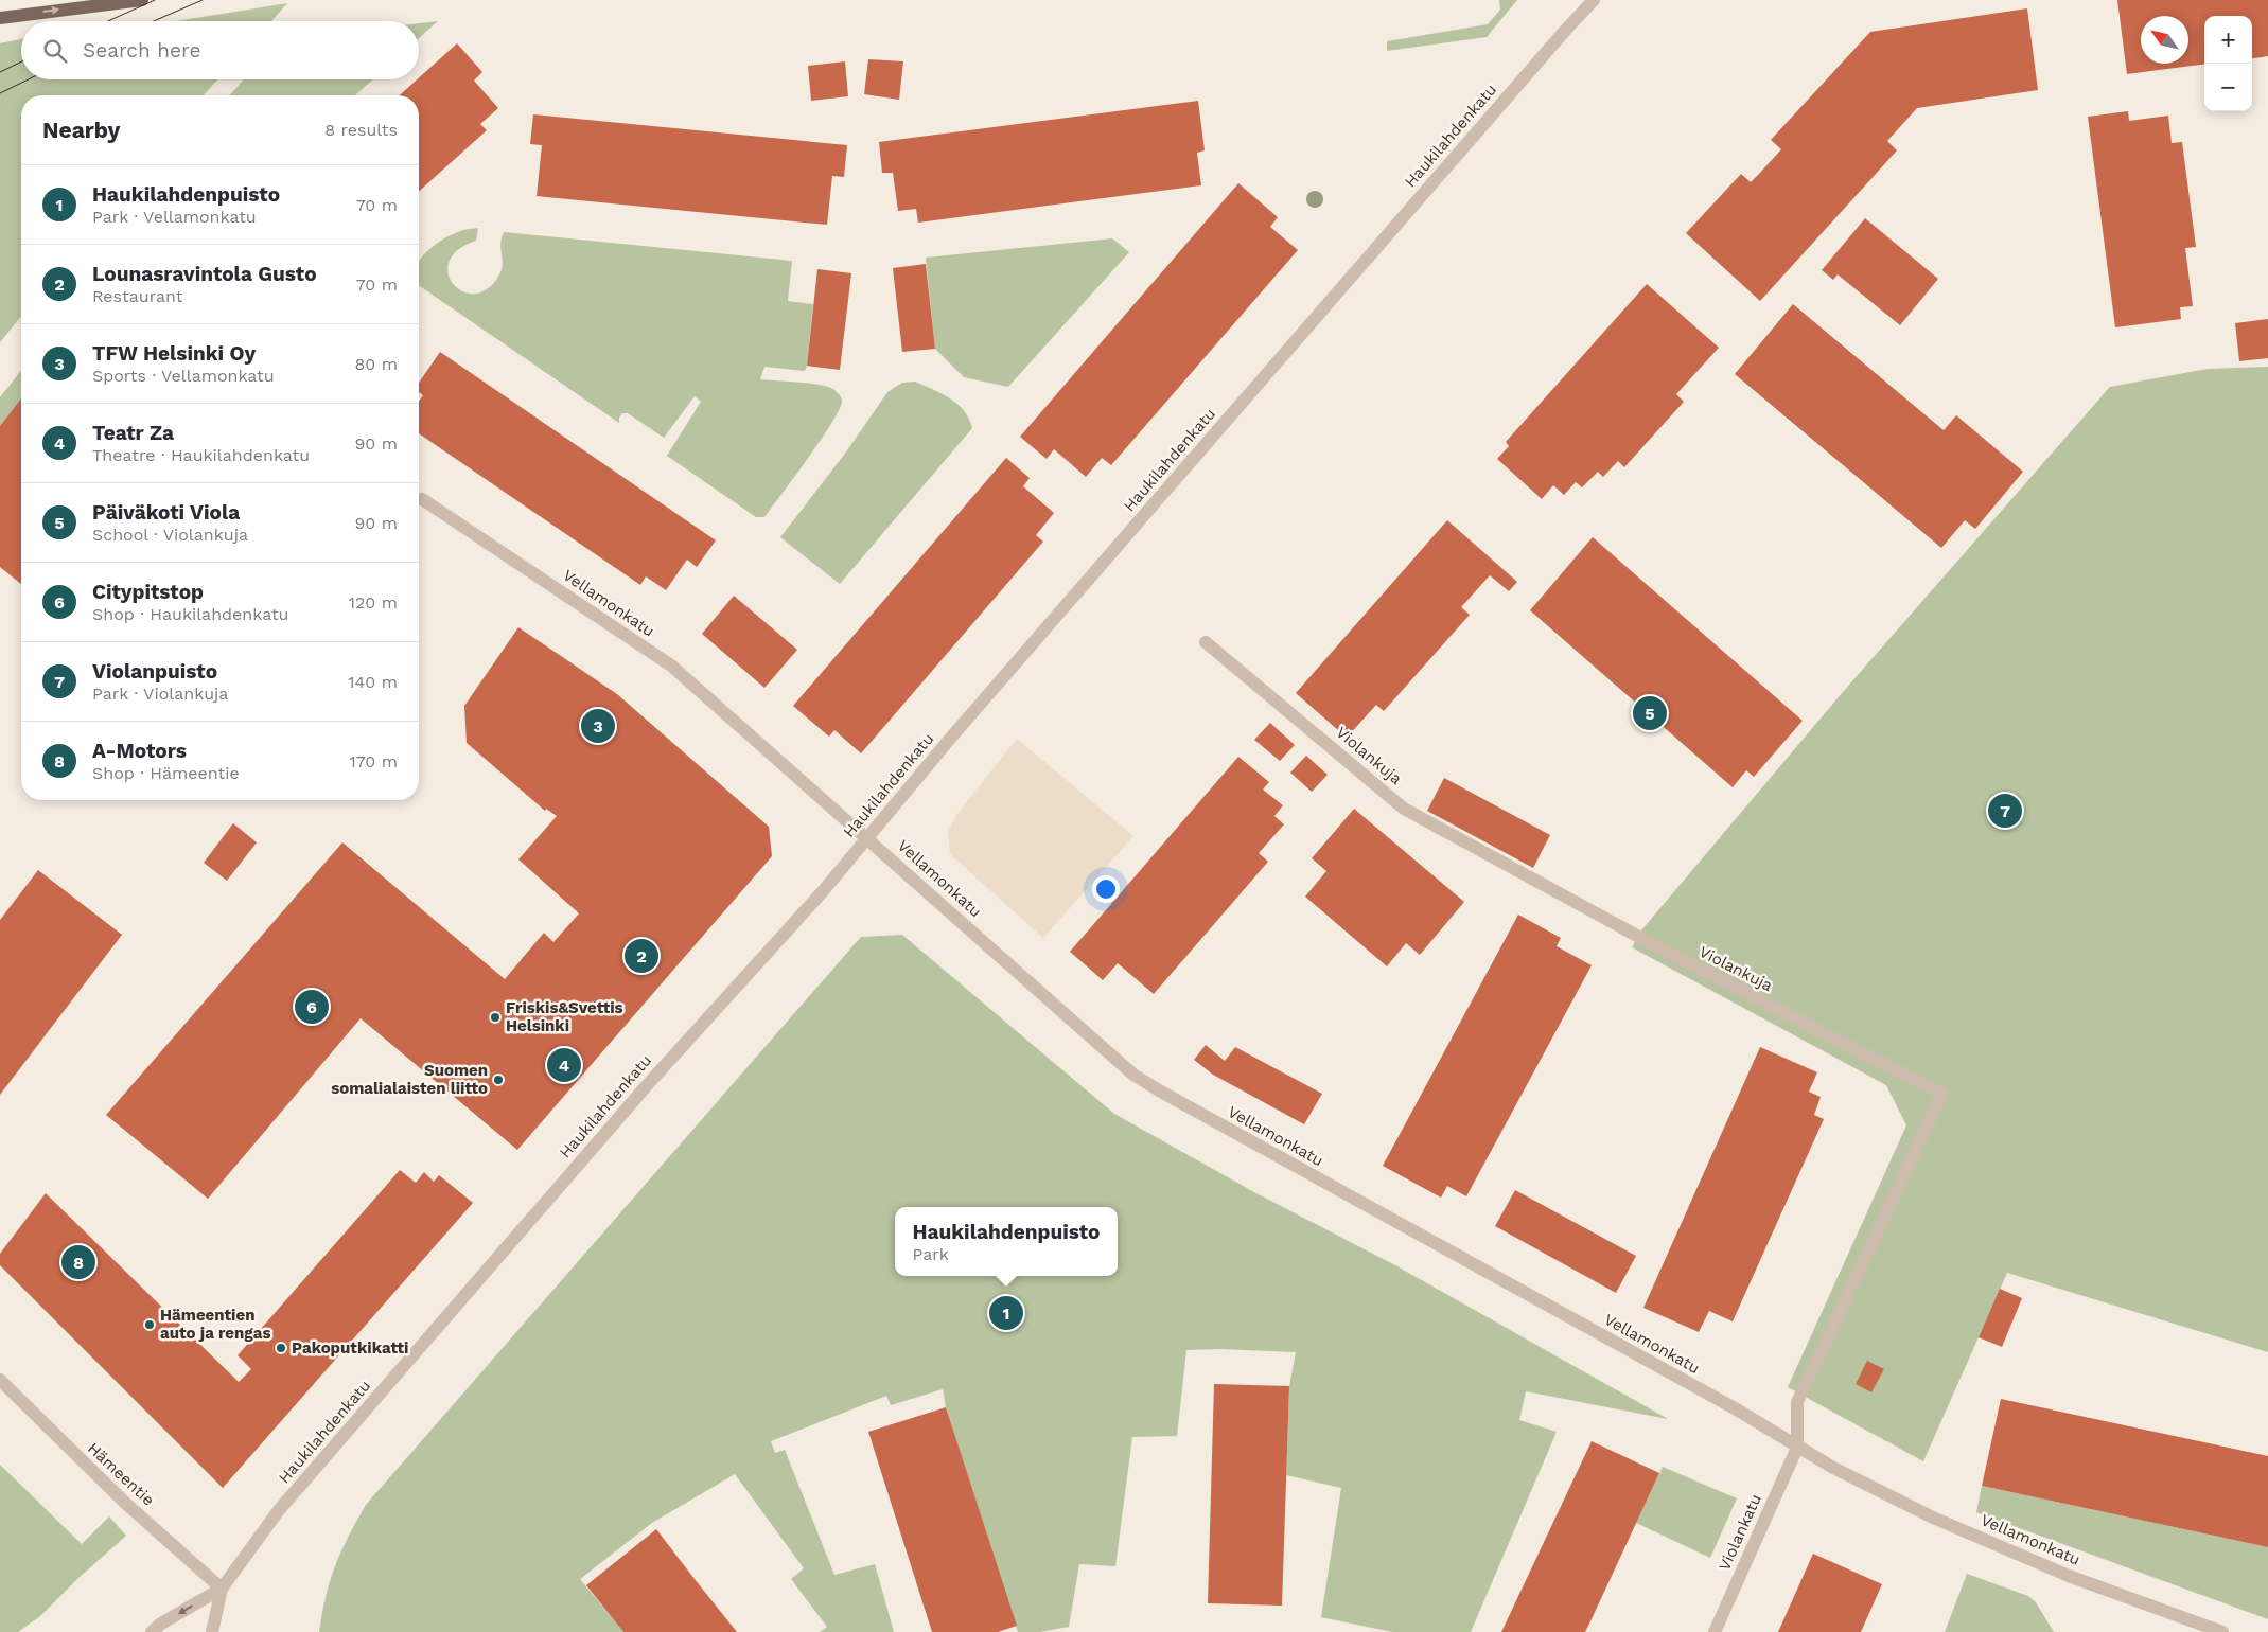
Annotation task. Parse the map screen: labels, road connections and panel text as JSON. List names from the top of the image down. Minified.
{"streets":{"street":["Haukilahdenkatu","Vellamonkatu","Violankuja","Hämeentie","Violankatu"]},"crossings":[["Haukilahdenkatu","Vellamonkatu"],["Haukilahdenkatu","Hämeentie"],["Vellamonkatu","Violankuja"],["Vellamonkatu","Violankatu"],["Violankuja","Violankatu"]],"places":["Friskis&Svettis Helsinki","Suomen somalialaisten liitto","Hämeentien auto ja rengas","Pakoputkikatti"],"north":"top left","page":{"map_buttons":["+","−"],"search":"Search here","heading":["Nearby","8 results"],"list":[{"mark":"1","name":"Haukilahdenpuisto","note":"Park · Vellamonkatu","value":"70 m"},{"mark":"2","name":"Lounasravintola Gusto","note":"Restaurant","value":"70 m"},{"mark":"3","name":"TFW Helsinki Oy","note":"Sports · Vellamonkatu","value":"80 m"},{"mark":"4","name":"Teatr Za","note":"Theatre · Haukilahdenkatu","value":"90 m"},{"mark":"5","name":"Päiväkoti Viola","note":"School · Violankuja","value":"90 m"},{"mark":"6","name":"Citypitstop","note":"Shop · Haukilahdenkatu","value":"120 m"},{"mark":"7","name":"Violanpuisto","note":"Park · Violankuja","value":"140 m"},{"mark":"8","name":"A-Motors","note":"Shop · Hämeentie","value":"170 m"}],"pins":["5","3","7","2","6","4","8","1"],"popup":["Haukilahdenpuisto","Park"]}}
